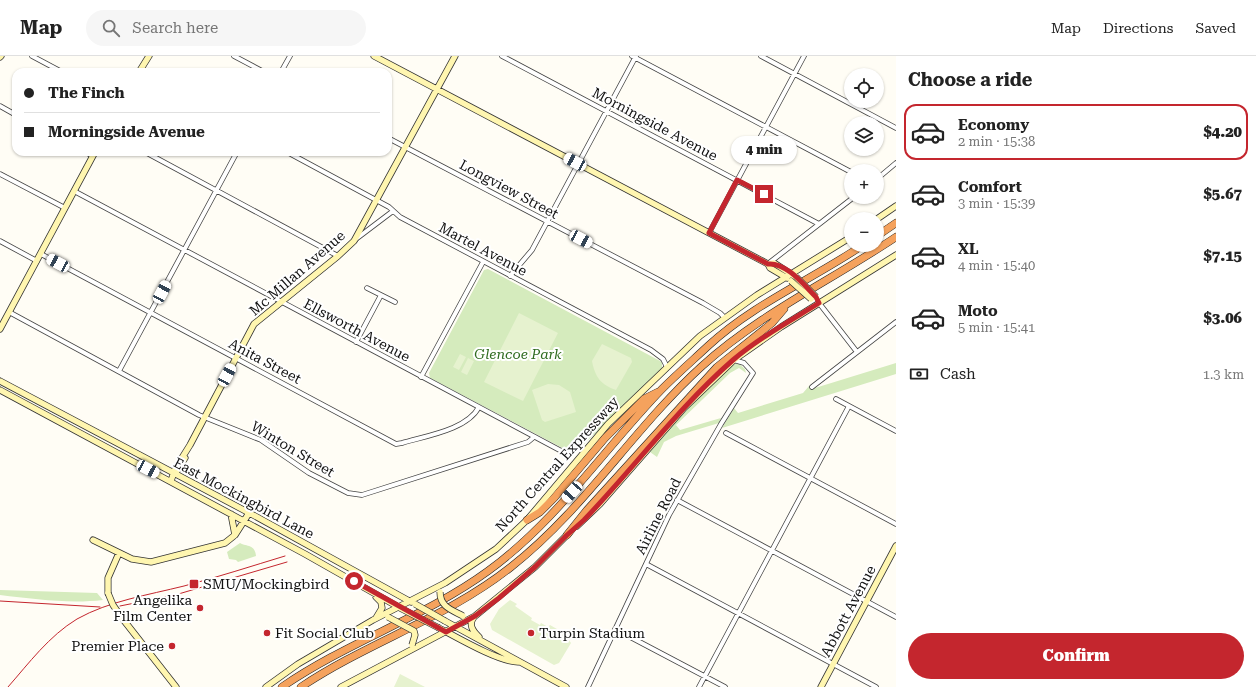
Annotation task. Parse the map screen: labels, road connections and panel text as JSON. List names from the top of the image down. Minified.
{"streets":{"highway":["North Central Expressway"],"main road":["Mc Millan Avenue","East Mockingbird Lane","Abbott Avenue"],"street":["Morningside Avenue","Longview Street","Martel Avenue","Ellsworth Avenue","Anita Street","Winton Street","Airline Road"]},"crossings":[["Longview Street","Mc Millan Avenue"],["Longview Street","North Central Expressway"],["Martel Avenue","Mc Millan Avenue"],["Martel Avenue","North Central Expressway"],["Mc Millan Avenue","Ellsworth Avenue"],["Mc Millan Avenue","Anita Street"],["Mc Millan Avenue","Winton Street"],["Mc Millan Avenue","East Mockingbird Lane"],["Ellsworth Avenue","Anita Street"],["Ellsworth Avenue","Winton Street"],["North Central Expressway","East Mockingbird Lane"]],"parks":["Glencoe Park"],"places":{"transit":["SMU/Mockingbird"],"other":["Angelika Film Center","Fit Social Club","Turpin Stadium","Premier Place"]},"page":{"header":"Map","search":"Search here","nav":["Map","Directions","Saved"],"heading":"Choose a ride","map_buttons":["+","−"],"banner":["The Finch","Morningside Avenue"],"list":[{"name":"Economy","note":"2 min · 15:38","value":"$4.20"},{"name":"Comfort","note":"3 min · 15:39","value":"$5.67"},{"name":"XL","note":"4 min · 15:40","value":"$7.15"},{"name":"Moto","note":"5 min · 15:41","value":"$3.06"}],"bubble":"4 min","pay":["Cash","1.3 km"],"buttons":"Confirm"}}
